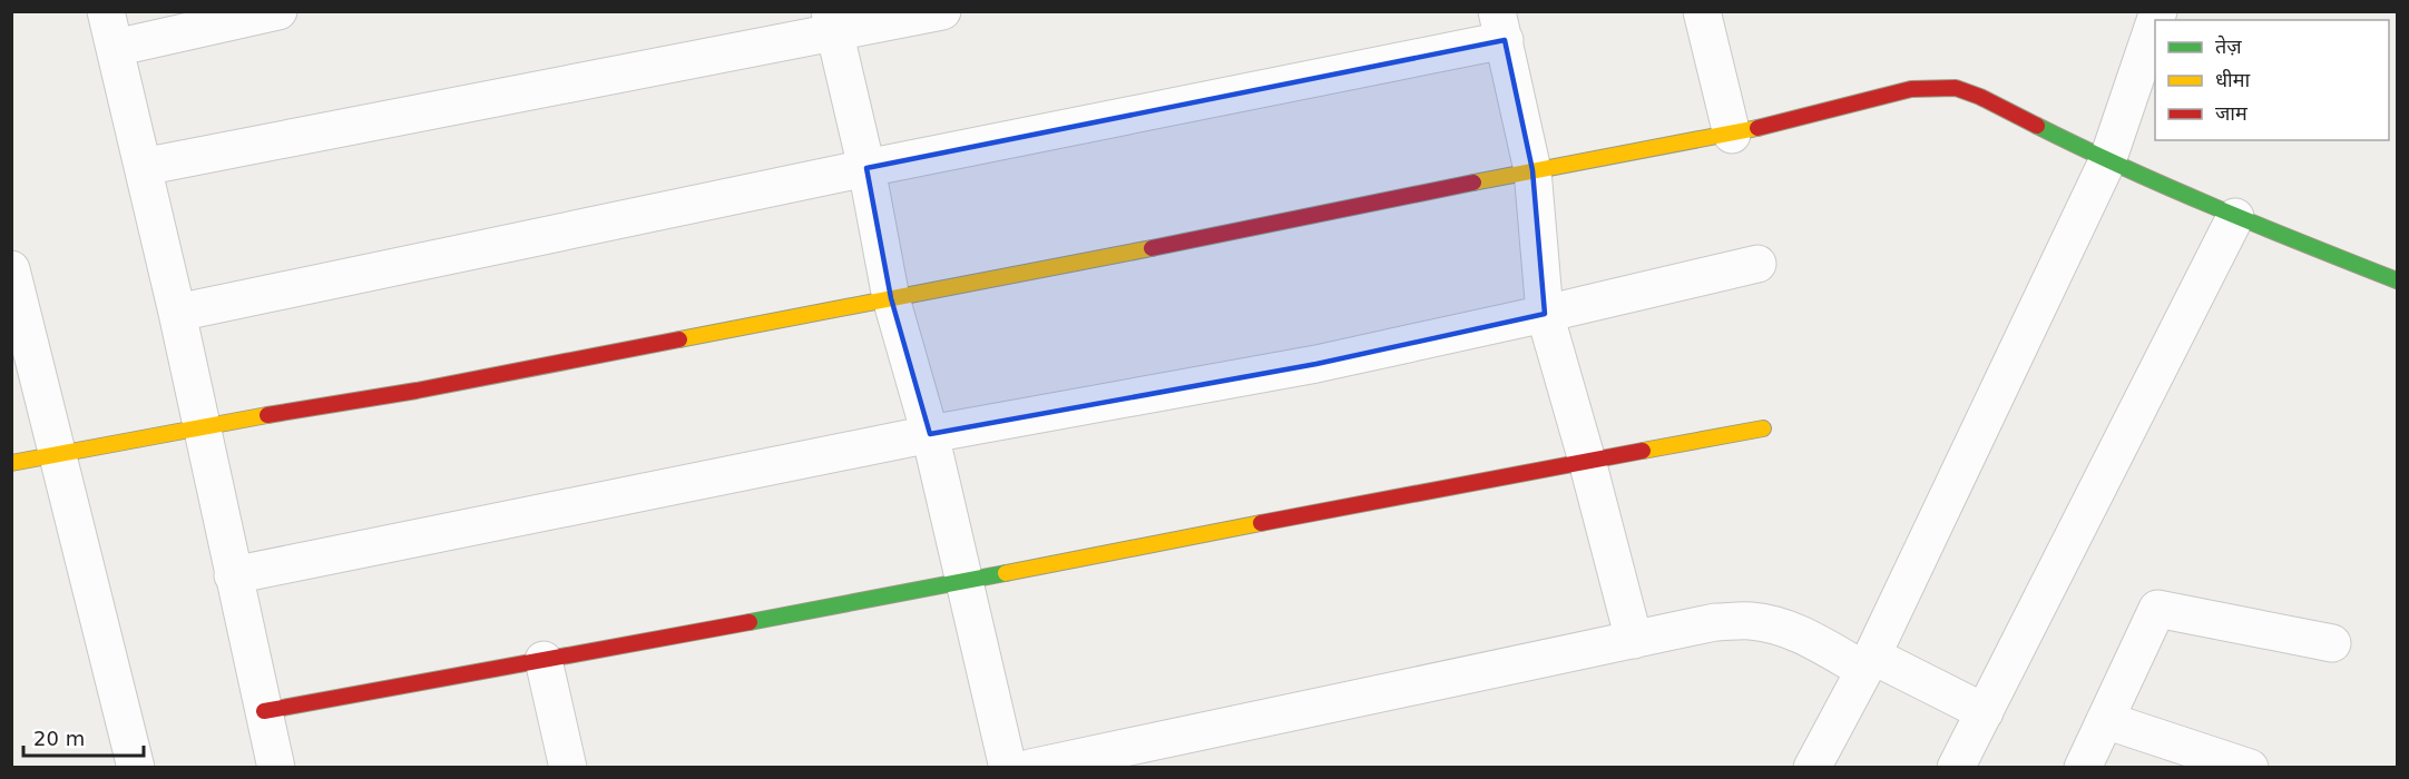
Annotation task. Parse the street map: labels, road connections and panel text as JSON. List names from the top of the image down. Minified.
{"legend":["तेज़","धीमा","जाम"],"scale_bar":"20 m"}
